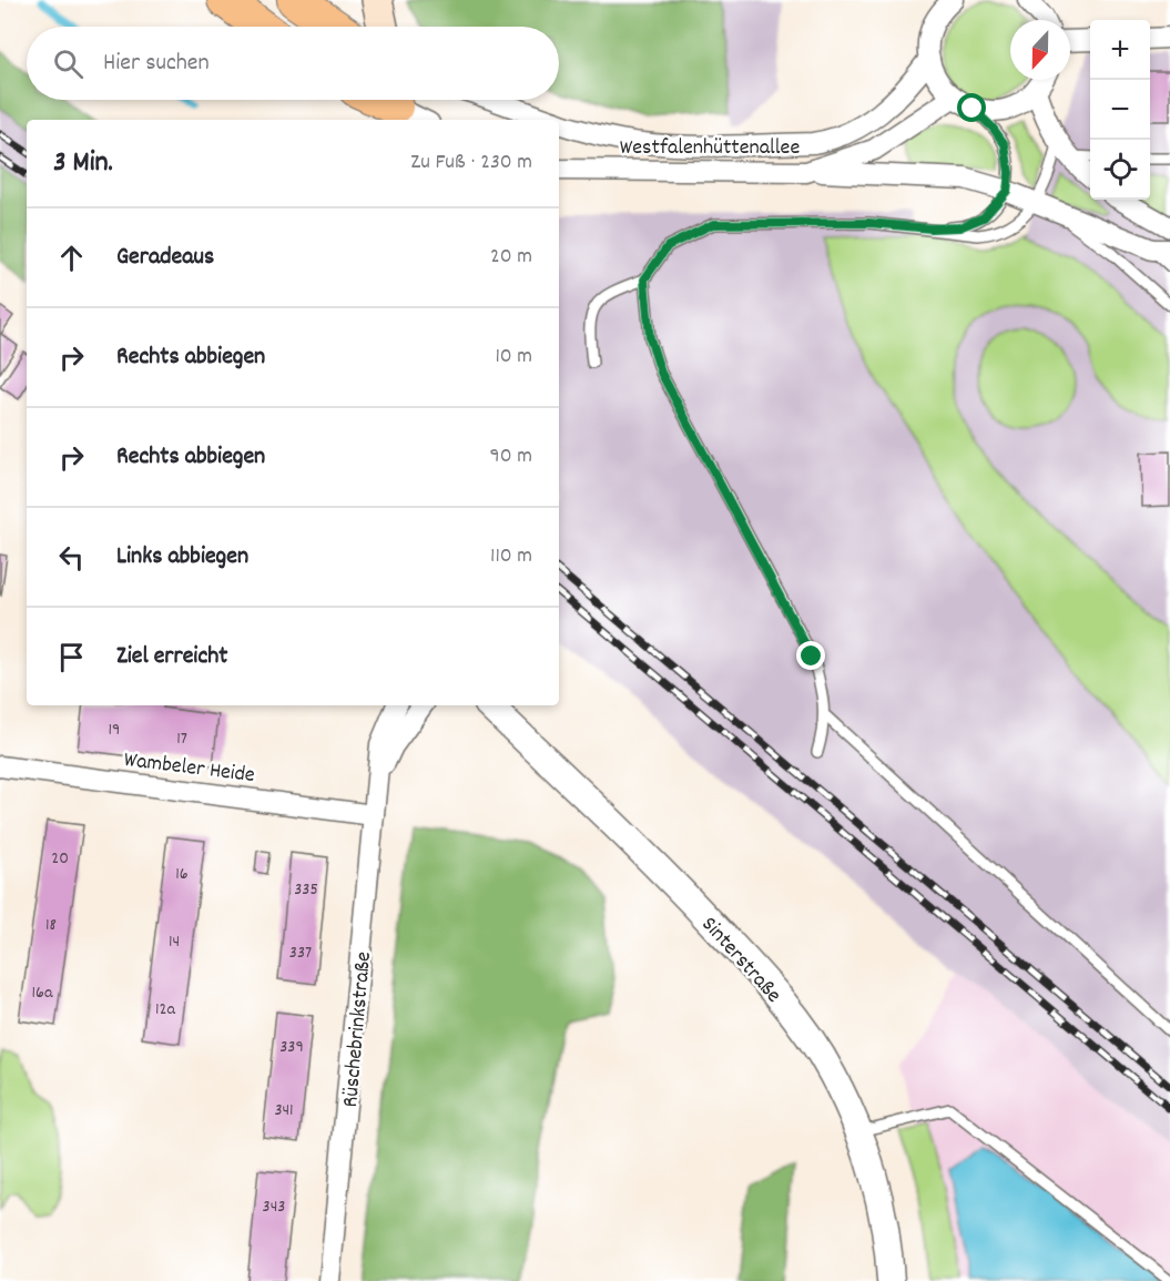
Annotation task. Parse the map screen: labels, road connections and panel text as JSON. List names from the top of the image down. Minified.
{"streets":{"street":["Westfalenhüttenallee","Wambeler Heide","Sinterstraße","Rüschebrinkstraße"]},"crossings":[["Wambeler Heide","Rüschebrinkstraße"]],"house_numbers":["19","17","20","16","335","18","14","337","16a","12a","339","341","343"],"north":"bottom","page":{"map_buttons":["+","−"],"search":"Hier suchen","heading":["3 Min.","Zu Fuß · 230 m"],"list":[["Geradeaus","20 m"],["Rechts abbiegen","10 m"],["Rechts abbiegen","90 m"],["Links abbiegen","110 m"],"Ziel erreicht"]}}
